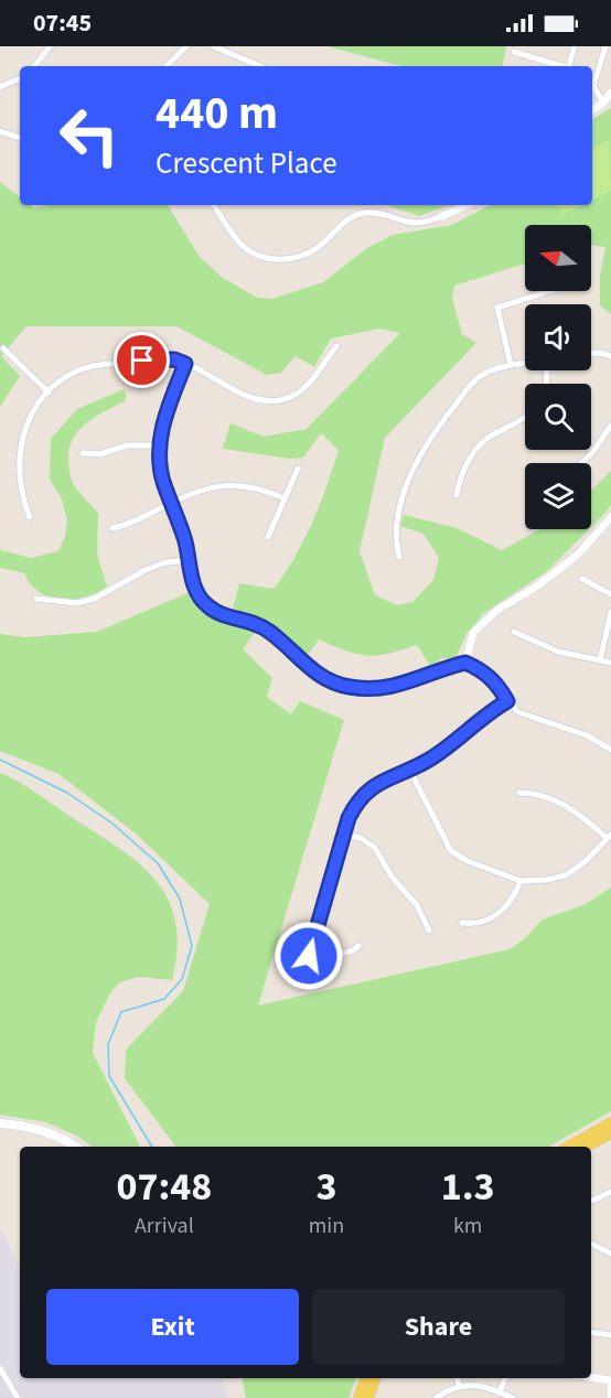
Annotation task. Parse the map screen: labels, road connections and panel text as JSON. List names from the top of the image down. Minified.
{"north":"left","page":{"status":"07:45","turn":["440 m","Crescent Place"],"eta":["07:48","Arrival","3","min","1.3","km"],"buttons":["Exit","Share"]}}
